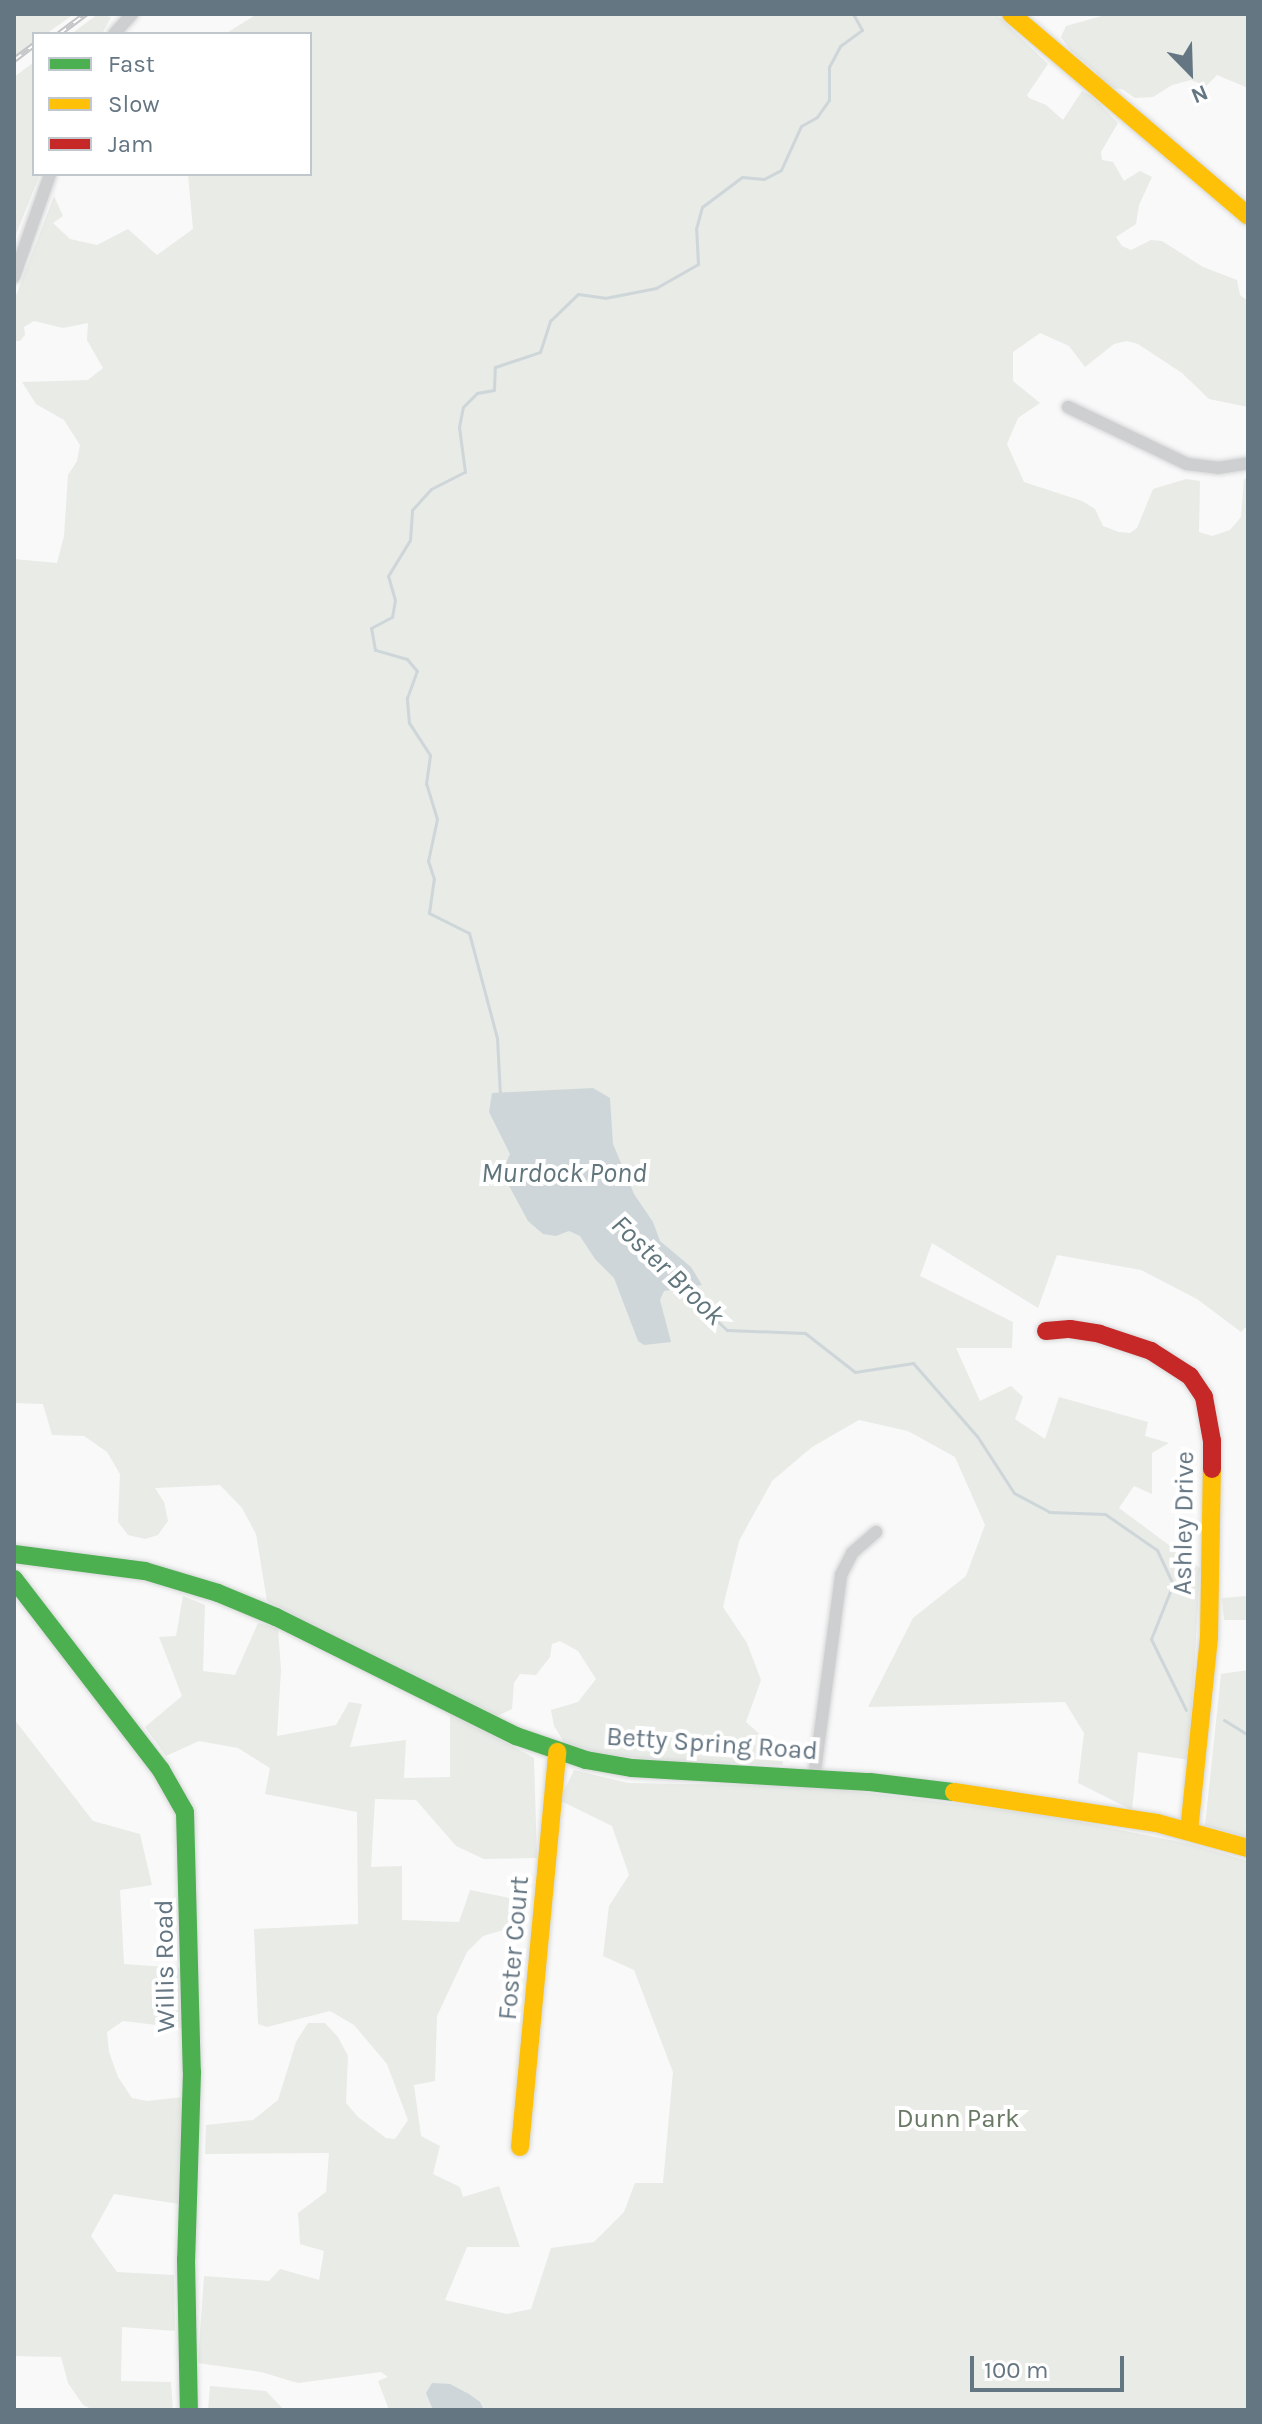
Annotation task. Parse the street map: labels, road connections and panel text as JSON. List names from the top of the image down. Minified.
{"streets":{"street":["Ashley Drive","Betty Spring Road","Foster Court","Willis Road"]},"crossings":[["Ashley Drive","Betty Spring Road"],["Betty Spring Road","Foster Court"]],"water":["Murdock Pond","Foster Brook"],"parks":["Dunn Park"],"legend":["Fast","Slow","Jam"],"scale_bar":"100 m","north":"bottom right"}
